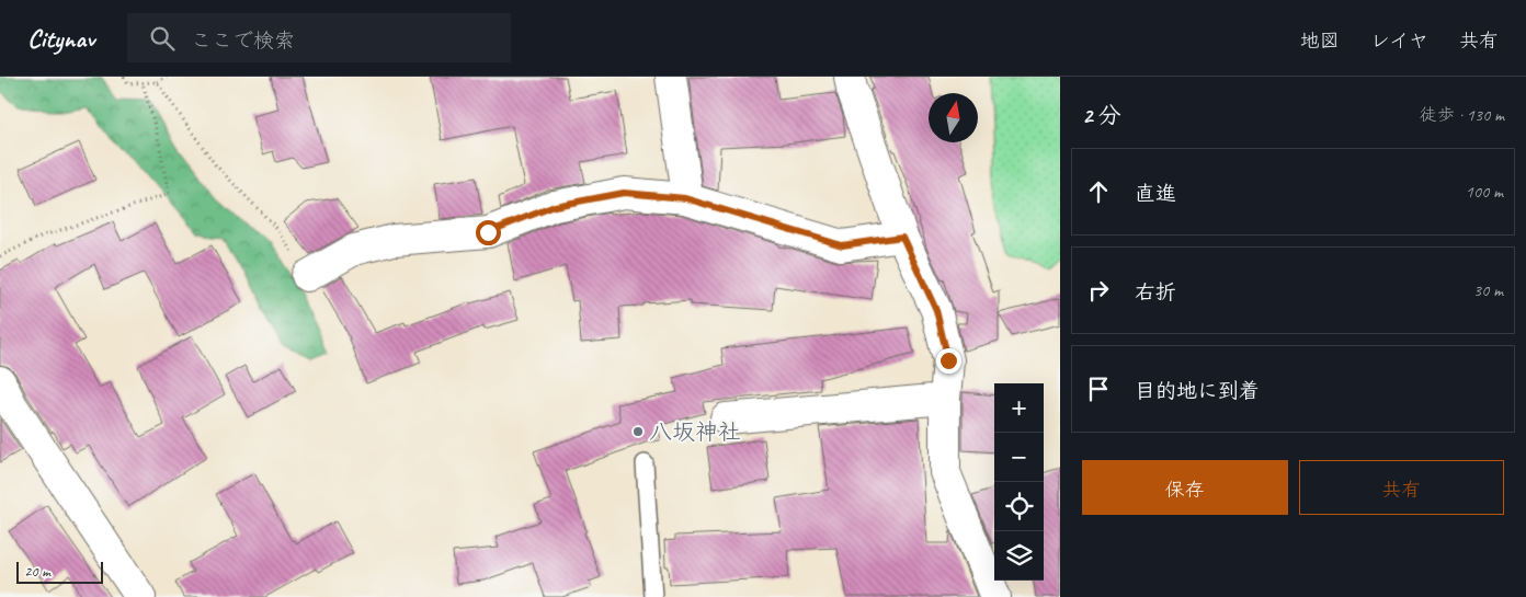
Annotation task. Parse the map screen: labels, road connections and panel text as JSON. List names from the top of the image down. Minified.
{"places":["八坂神社"],"scale_bar":"20 m","north":"top","page":{"header":"Citynav","search":"ここで検索","nav":["地図","レイヤ","共有"],"heading":["2 分","徒歩 · 130 m"],"list":[["直進","100 m"],["右折","30 m"],"目的地に到着"],"map_buttons":["+","−"],"buttons":["保存","共有"],"scale":"20 m"}}
